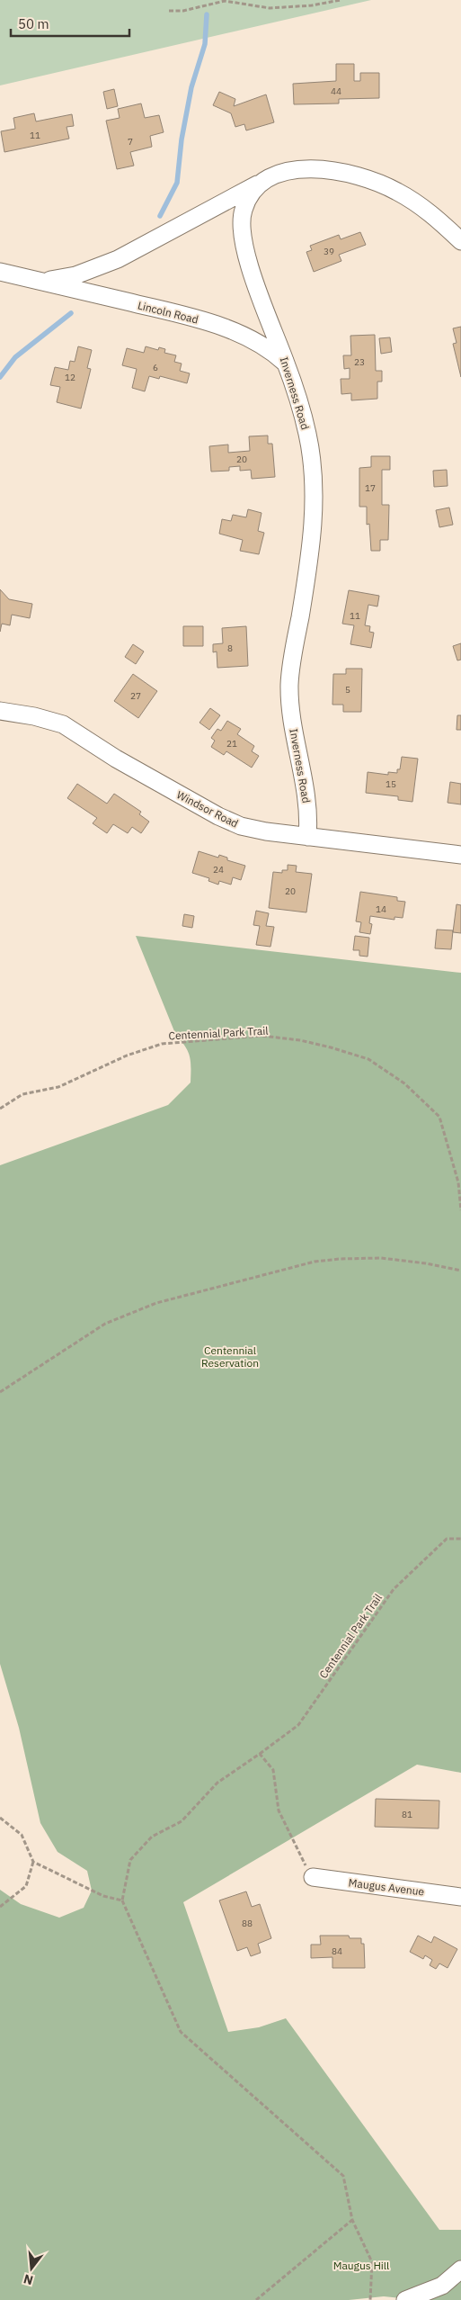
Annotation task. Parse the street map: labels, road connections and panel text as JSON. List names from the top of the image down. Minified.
{"streets":{"street":["Lincoln Road","Inverness Road","Windsor Road","Maugus Avenue"],"path":["Centennial Park Trail"]},"crossings":[["Lincoln Road","Inverness Road"],["Inverness Road","Windsor Road"]],"parks":["Centennial Reservation","Maugus Hill"],"house_numbers":["44","11","7","39","23","6","12","20","17","11","8","5","27","21","15","24","20","14","81","88","84"],"scale_bar":"50 m","north":"bottom"}
